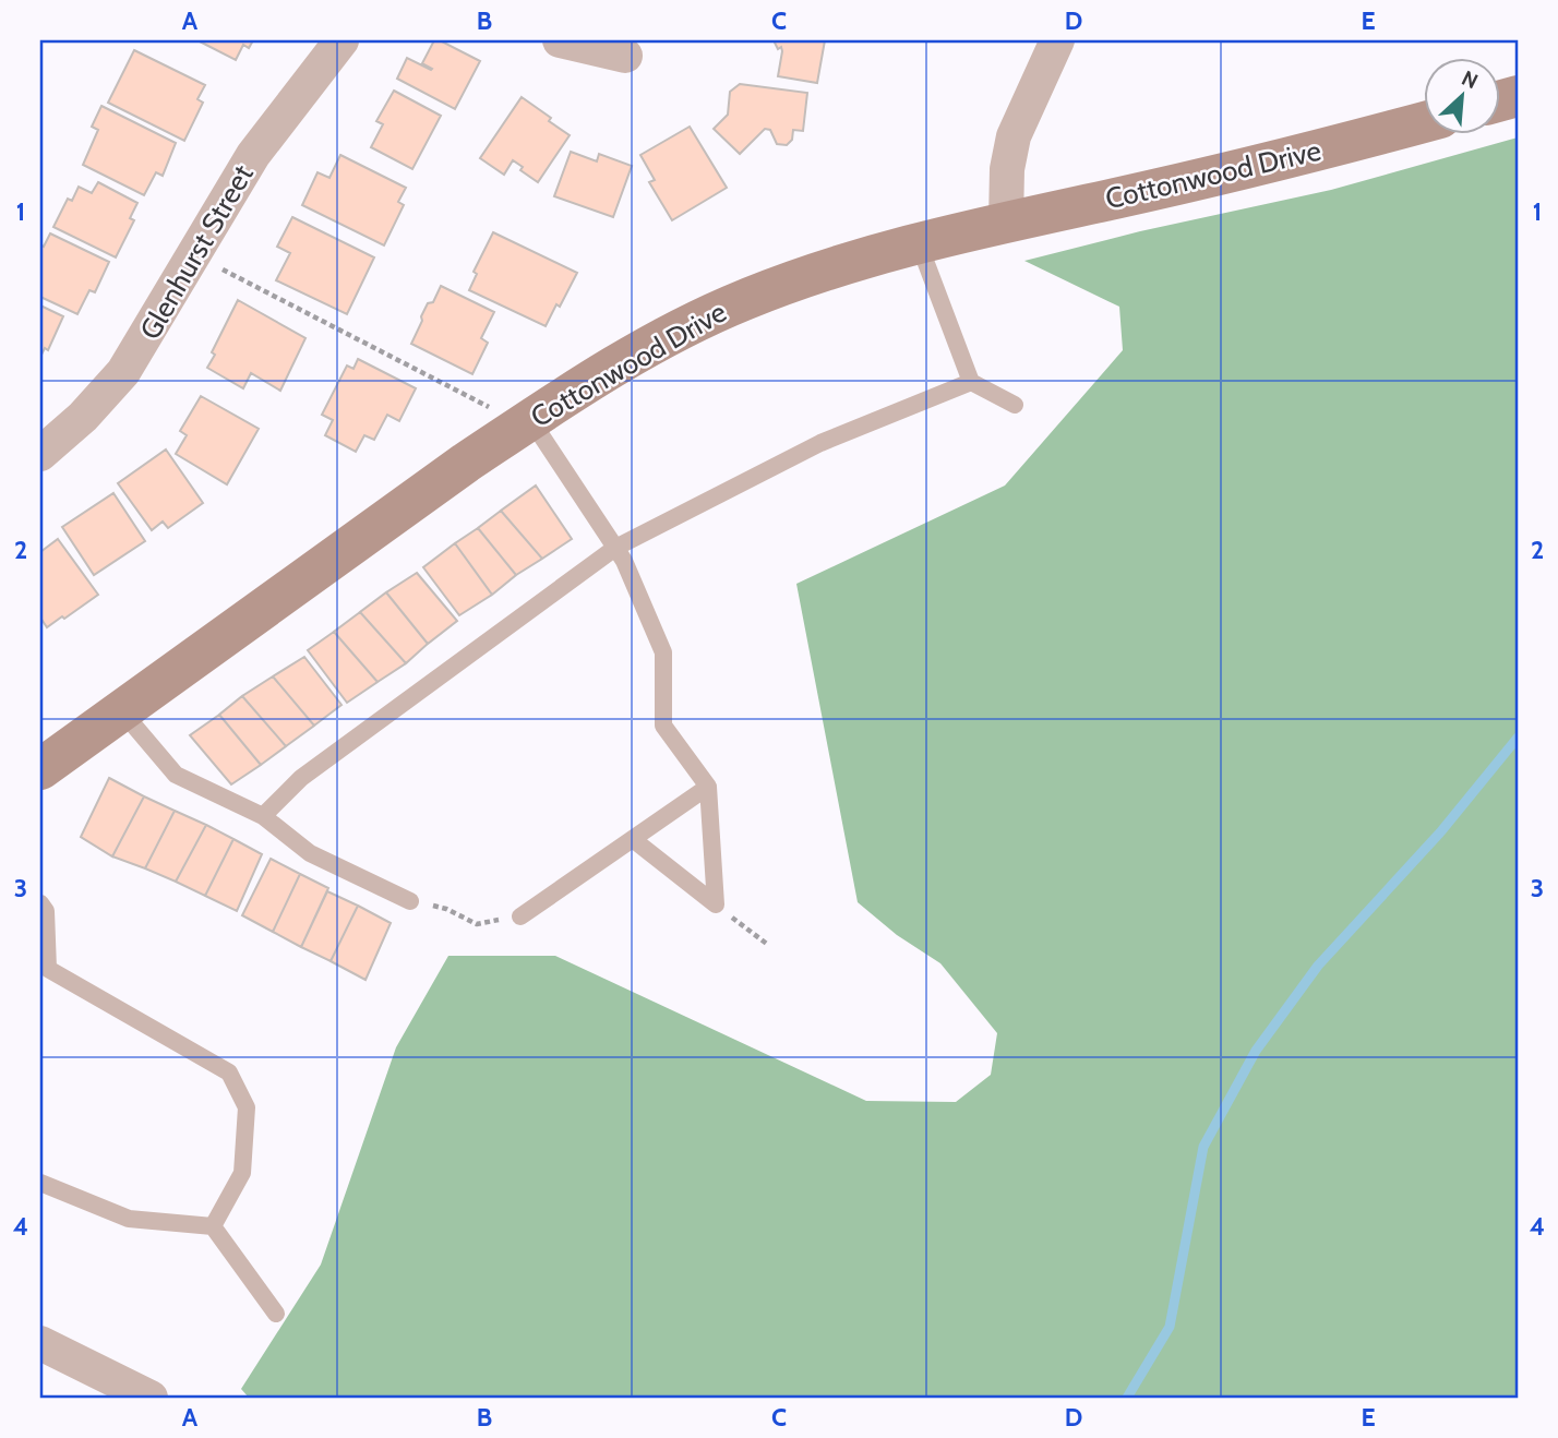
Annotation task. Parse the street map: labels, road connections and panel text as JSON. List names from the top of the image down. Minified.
{"streets":{"street":["Cottonwood Drive","Glenhurst Street"]},"north":"top right","grid":{"columns":["A","B","C","D","E"],"rows":["1","2","3","4"]}}
